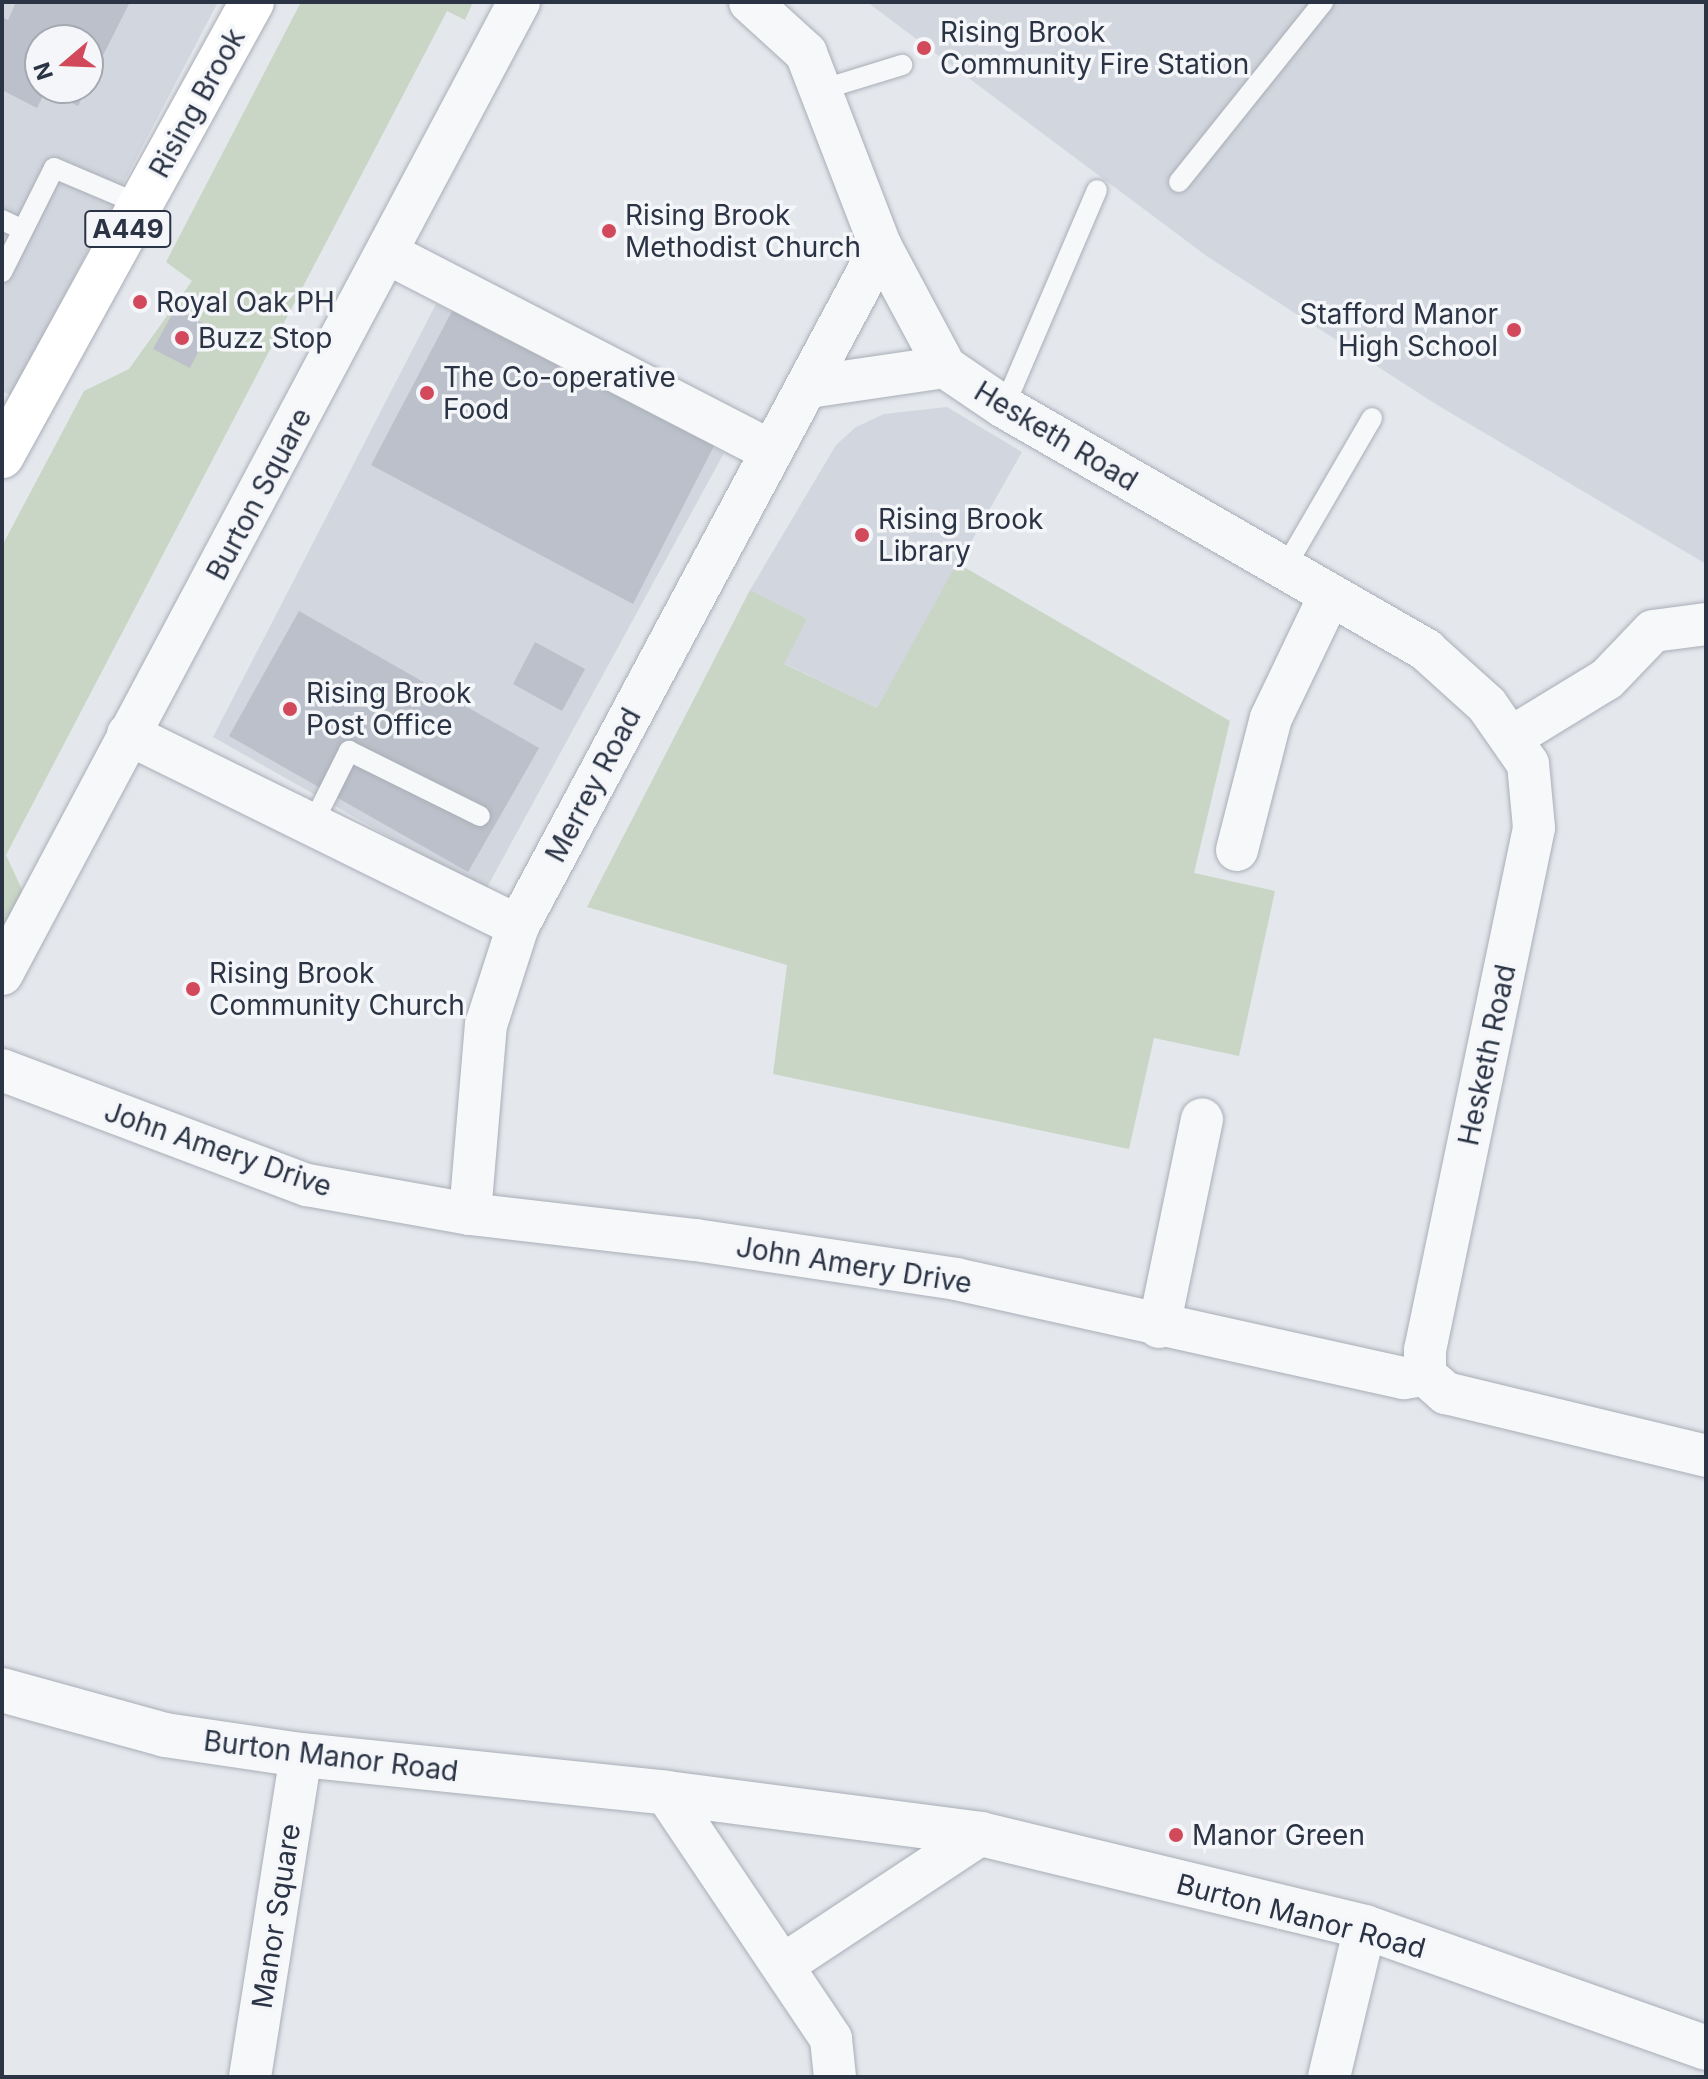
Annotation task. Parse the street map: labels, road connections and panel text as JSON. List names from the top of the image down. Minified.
{"streets":{"highway":["Rising Brook","A449"],"street":["Hesketh Road","Burton Square","Merrey Road","John Amery Drive","Burton Manor Road","Manor Square"]},"crossings":[["Hesketh Road","Merrey Road"],["Hesketh Road","John Amery Drive"],["Merrey Road","John Amery Drive"],["Burton Manor Road","Manor Square"]],"places":["Rising Brook Community Fire Station","Rising Brook Methodist Church","Royal Oak PH","Stafford Manor High School","Buzz Stop","The Co-operative Food","Rising Brook Library","Rising Brook Post Office","Rising Brook Community Church","Manor Green"],"north":"left"}
